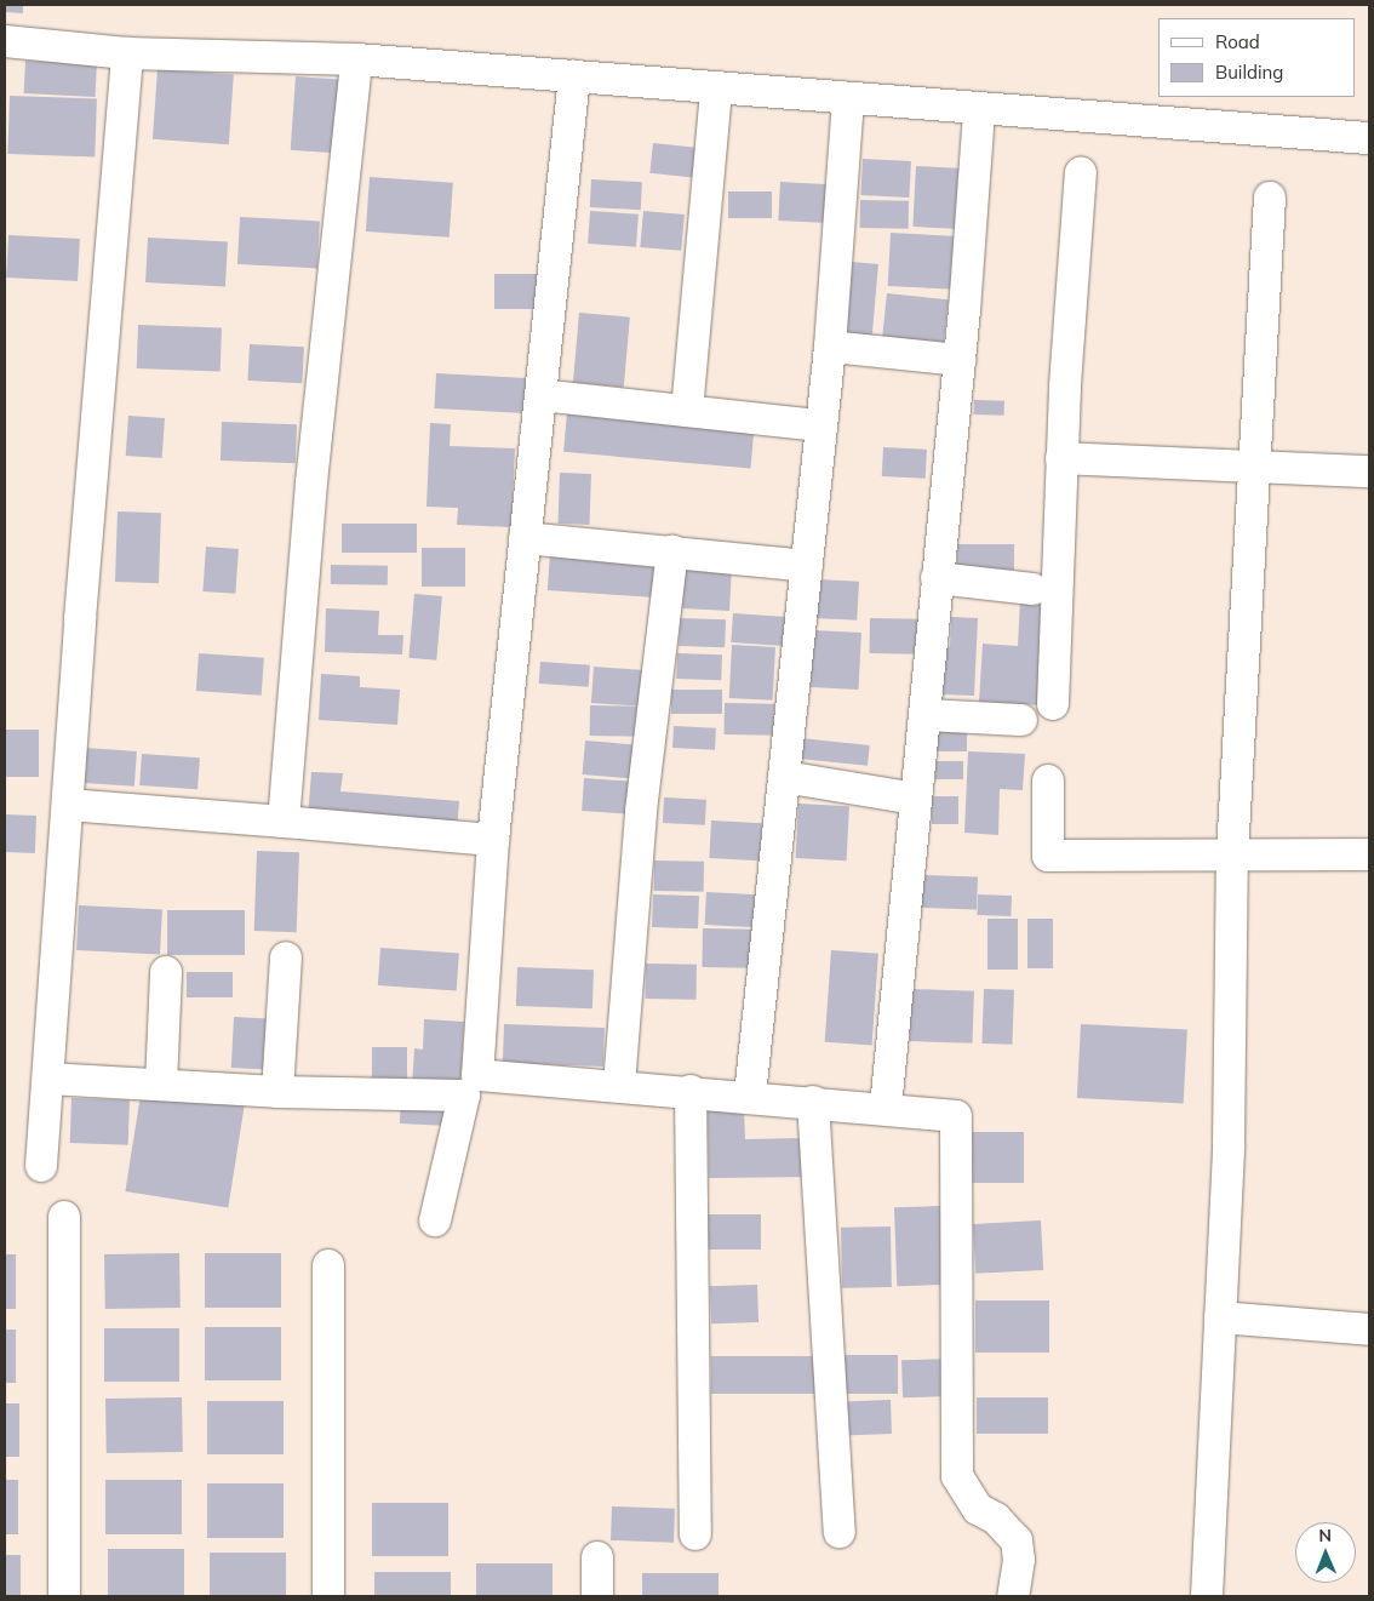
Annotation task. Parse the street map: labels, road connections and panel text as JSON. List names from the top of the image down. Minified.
{"legend":["Road","Building"],"north":"top"}
